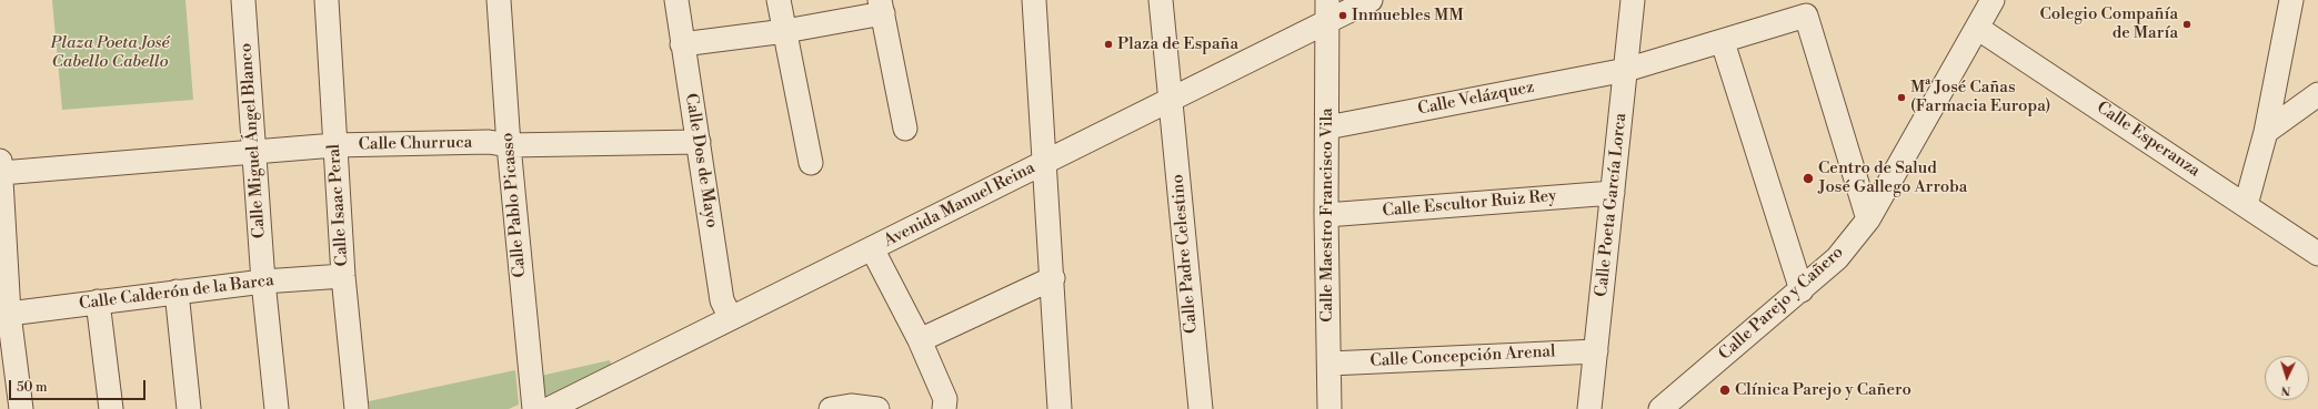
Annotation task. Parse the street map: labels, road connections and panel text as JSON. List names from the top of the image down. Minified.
{"streets":{"street":["Calle Velázquez","Calle Esperanza","Calle Miguel Ángel Blanco","Calle Churruca","Calle Dos de Mayo","Calle Escultor Ruiz Rey","Calle Isaac Peral","Calle Pablo Picasso","Avenida Manuel Reina","Calle Poeta García Lorca","Calle Maestro Francisco Vila","Calle Padre Celestino","Calle Calderón de la Barca","Calle Parejo y Cañero","Calle Concepción Arenal"]},"crossings":[["Calle Velázquez","Calle Poeta García Lorca"],["Calle Velázquez","Calle Maestro Francisco Vila"],["Calle Velázquez","Calle Parejo y Cañero"],["Calle Esperanza","Calle Parejo y Cañero"],["Calle Miguel Ángel Blanco","Calle Churruca"],["Calle Miguel Ángel Blanco","Calle Calderón de la Barca"],["Calle Churruca","Calle Dos de Mayo"],["Calle Churruca","Calle Isaac Peral"],["Calle Churruca","Calle Pablo Picasso"],["Calle Dos de Mayo","Avenida Manuel Reina"],["Calle Escultor Ruiz Rey","Calle Poeta García Lorca"],["Calle Escultor Ruiz Rey","Calle Maestro Francisco Vila"],["Calle Isaac Peral","Calle Calderón de la Barca"],["Avenida Manuel Reina","Calle Maestro Francisco Vila"],["Avenida Manuel Reina","Calle Padre Celestino"],["Calle Poeta García Lorca","Calle Concepción Arenal"],["Calle Maestro Francisco Vila","Calle Concepción Arenal"]],"parks":["Plaza Poeta José Cabello Cabello"],"places":["Inmuebles MM","Colegio Compañía de María","Plaza de España","Mª José Cañas (Farmacia Europa)","Centro de Salud José Gallego Arroba","Clínica Parejo y Cañero"],"scale_bar":"50 m","north":"bottom"}
